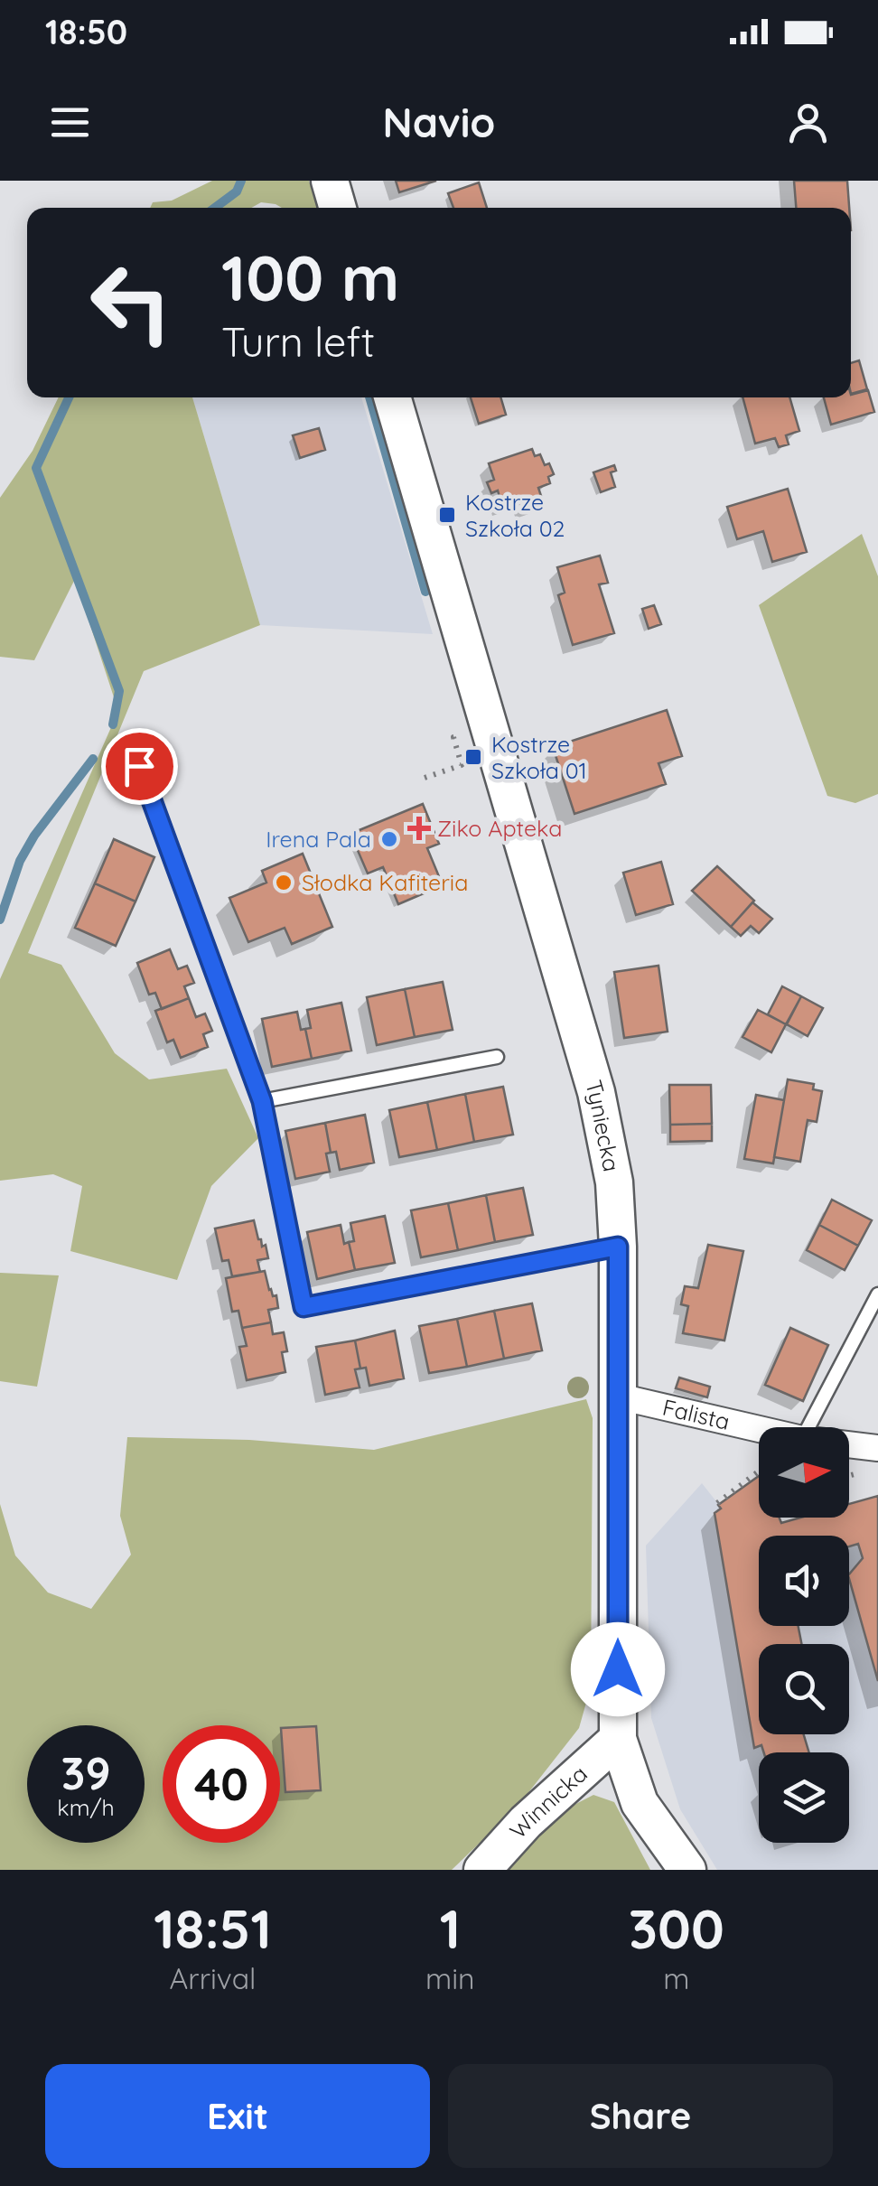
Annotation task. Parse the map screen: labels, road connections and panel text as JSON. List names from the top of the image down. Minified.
{"streets":{"street":["Tyniecka","Falista","Winnicka"]},"crossings":[["Tyniecka","Falista"],["Tyniecka","Winnicka"]],"places":{"transit":["Kostrze Szkoła 02","Kostrze Szkoła 01"],"health":["Ziko Apteka"],"other":["Irena Pala","Słodka Kafiteria"]},"north":"right","page":{"status":"18:50","header":"Navio","turn":["100 m","Turn left"],"speed":"39 km/h","limit":"40","eta":["18:51","Arrival","1","min","300","m"],"buttons":["Exit","Share"]}}
